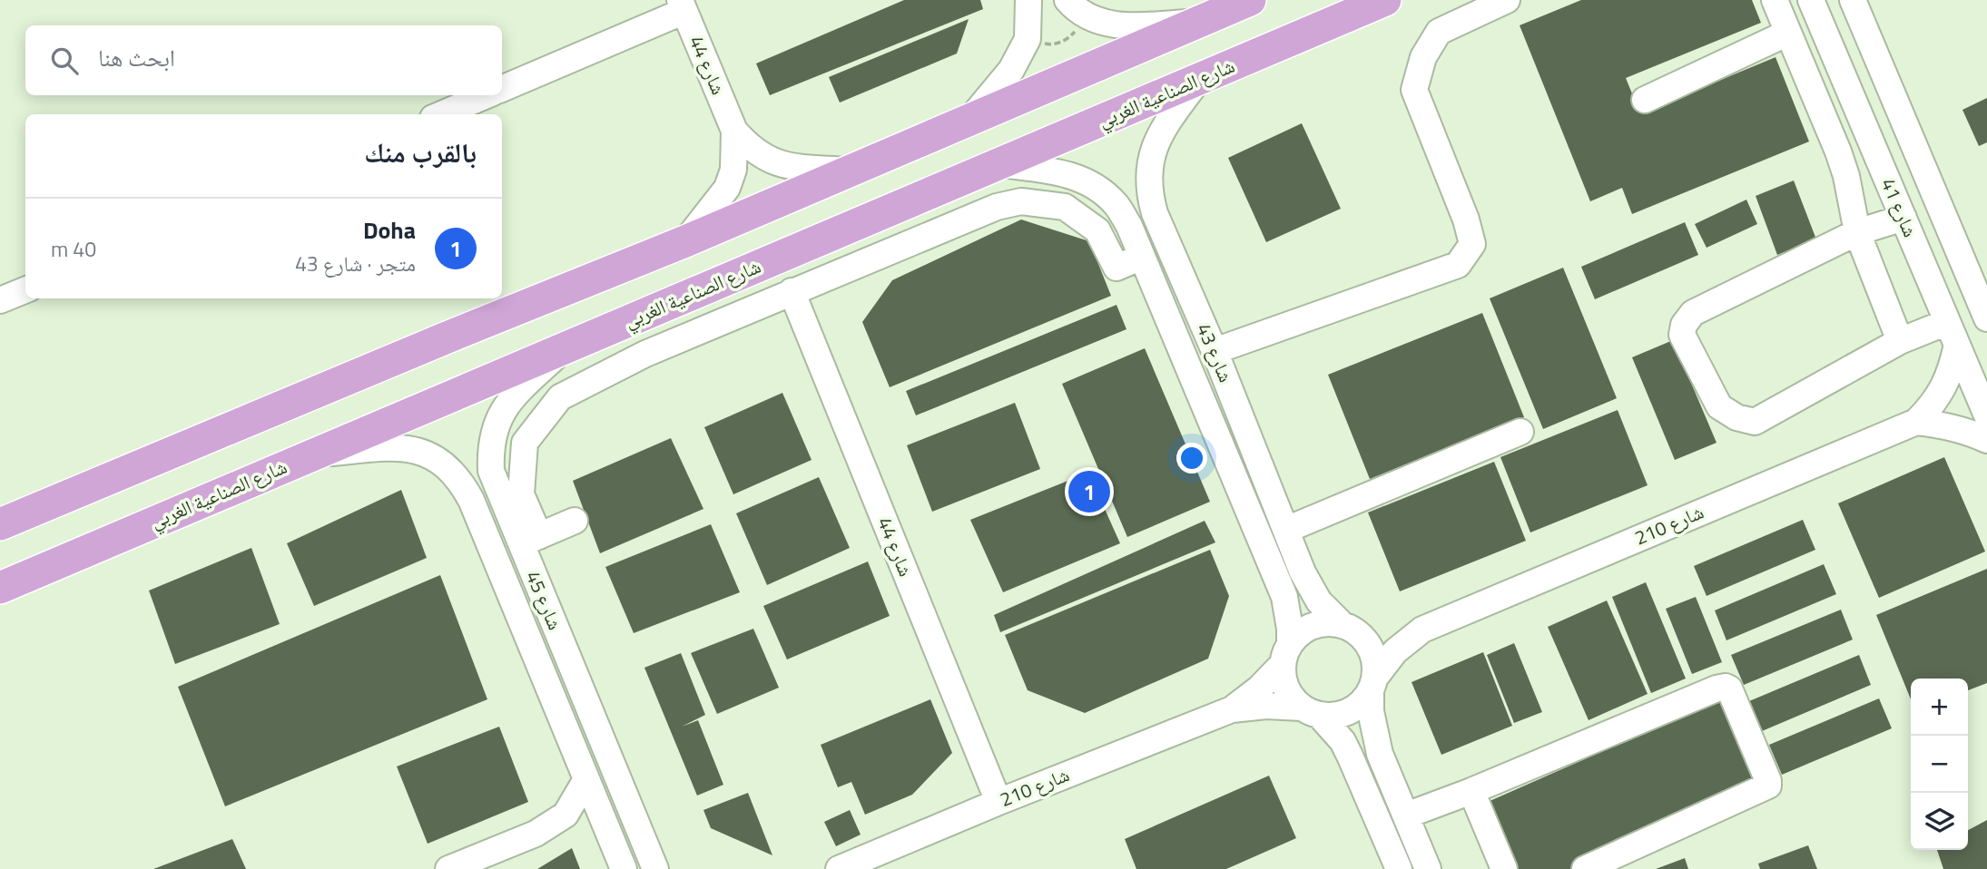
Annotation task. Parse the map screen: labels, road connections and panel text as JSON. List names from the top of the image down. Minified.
{"streets":{"main road":["شارع الصناعية الغربي"],"street":["شارع 44","شارع 41","شارع 43","شارع 210","شارع 45"]},"crossings":[["شارع 44","شارع 210"],["شارع الصناعية الغربي","شارع 43"],["شارع الصناعية الغربي","شارع 45"],["شارع 41","شارع 210"],["شارع 43","شارع 210"]],"page":{"search":"ابحث هنا","heading":"بالقرب منك","list":[{"mark":"1","name":"Doha","note":"متجر · شارع 43","value":"40 m"}],"pins":"1","map_buttons":["+","−"]}}
